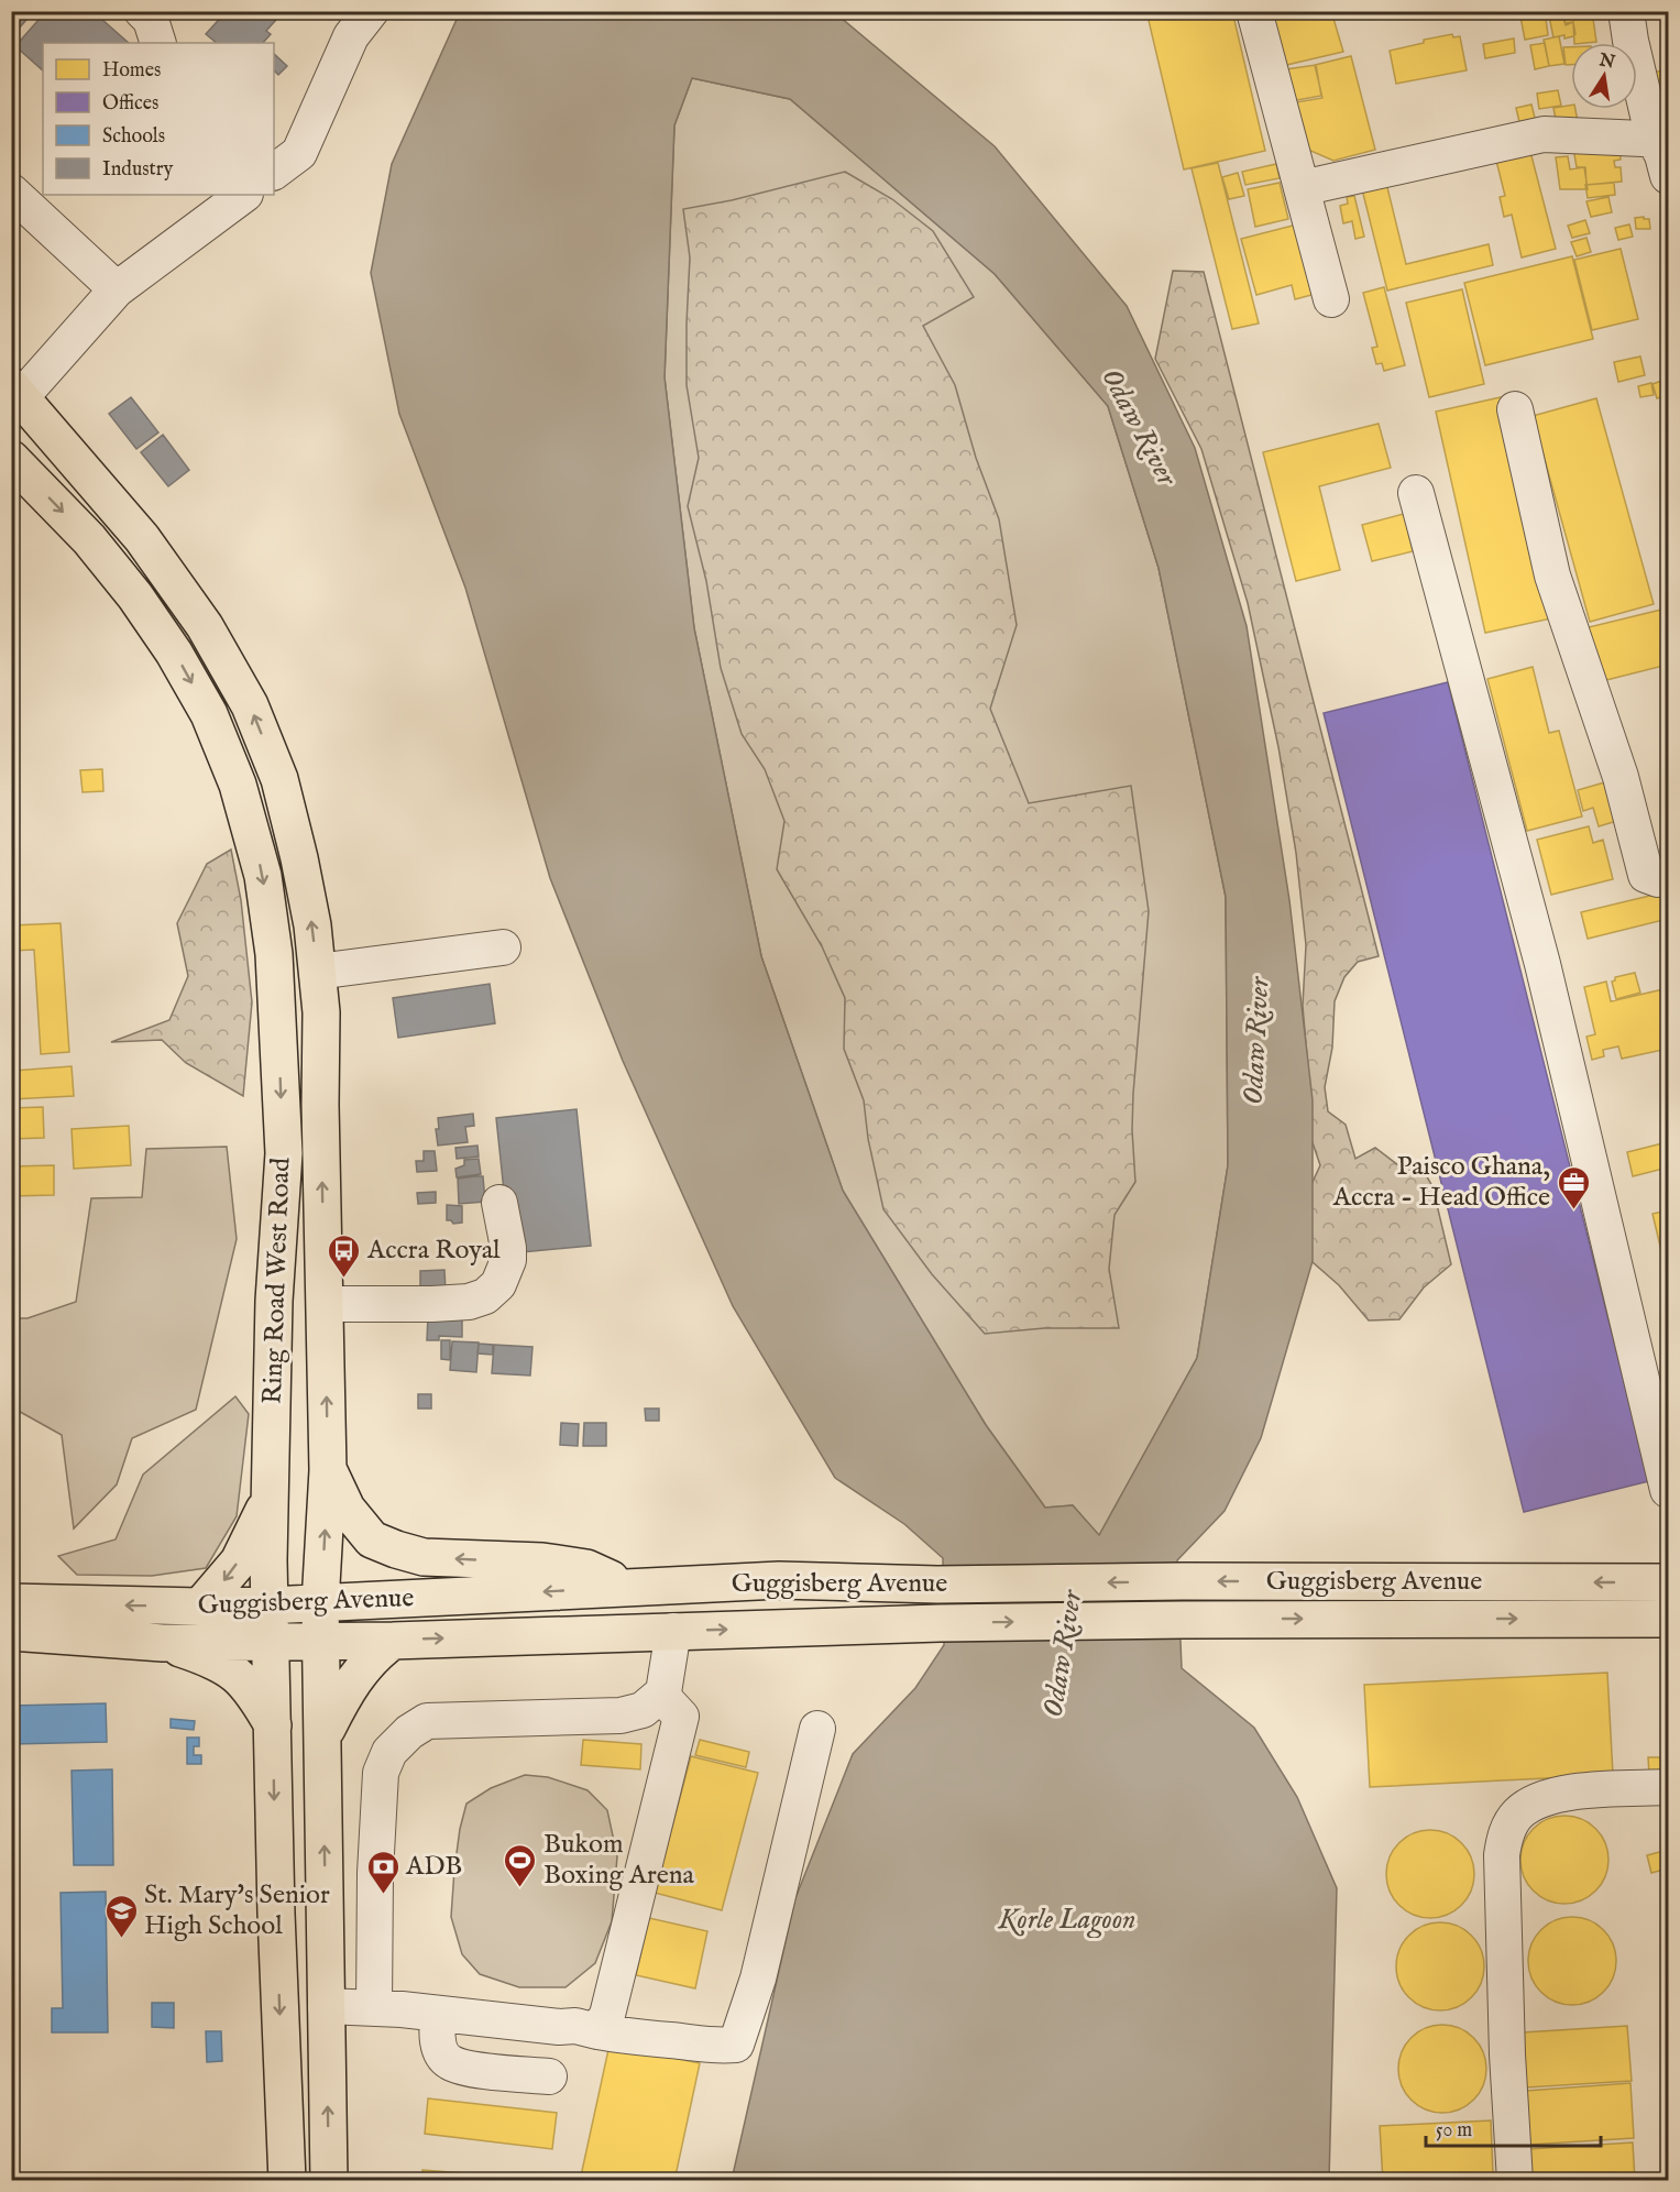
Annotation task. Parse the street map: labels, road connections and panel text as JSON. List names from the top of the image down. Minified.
{"streets":{"main road":["Ring Road West Road","Guggisberg Avenue"]},"crossings":[["Ring Road West Road","Guggisberg Avenue"]],"water":["Odaw River","Korle Lagoon"],"places":{"office":["Paisco Ghana, Accra - Head Office"],"bus stop":["Accra Royal"],"sports":["Bukom Boxing Arena"],"bank":["ADB"],"school or university":["St. Mary's Senior High School"]},"legend":["Homes","Offices","Schools","Industry"],"scale_bar":"50 m","north":"top"}
